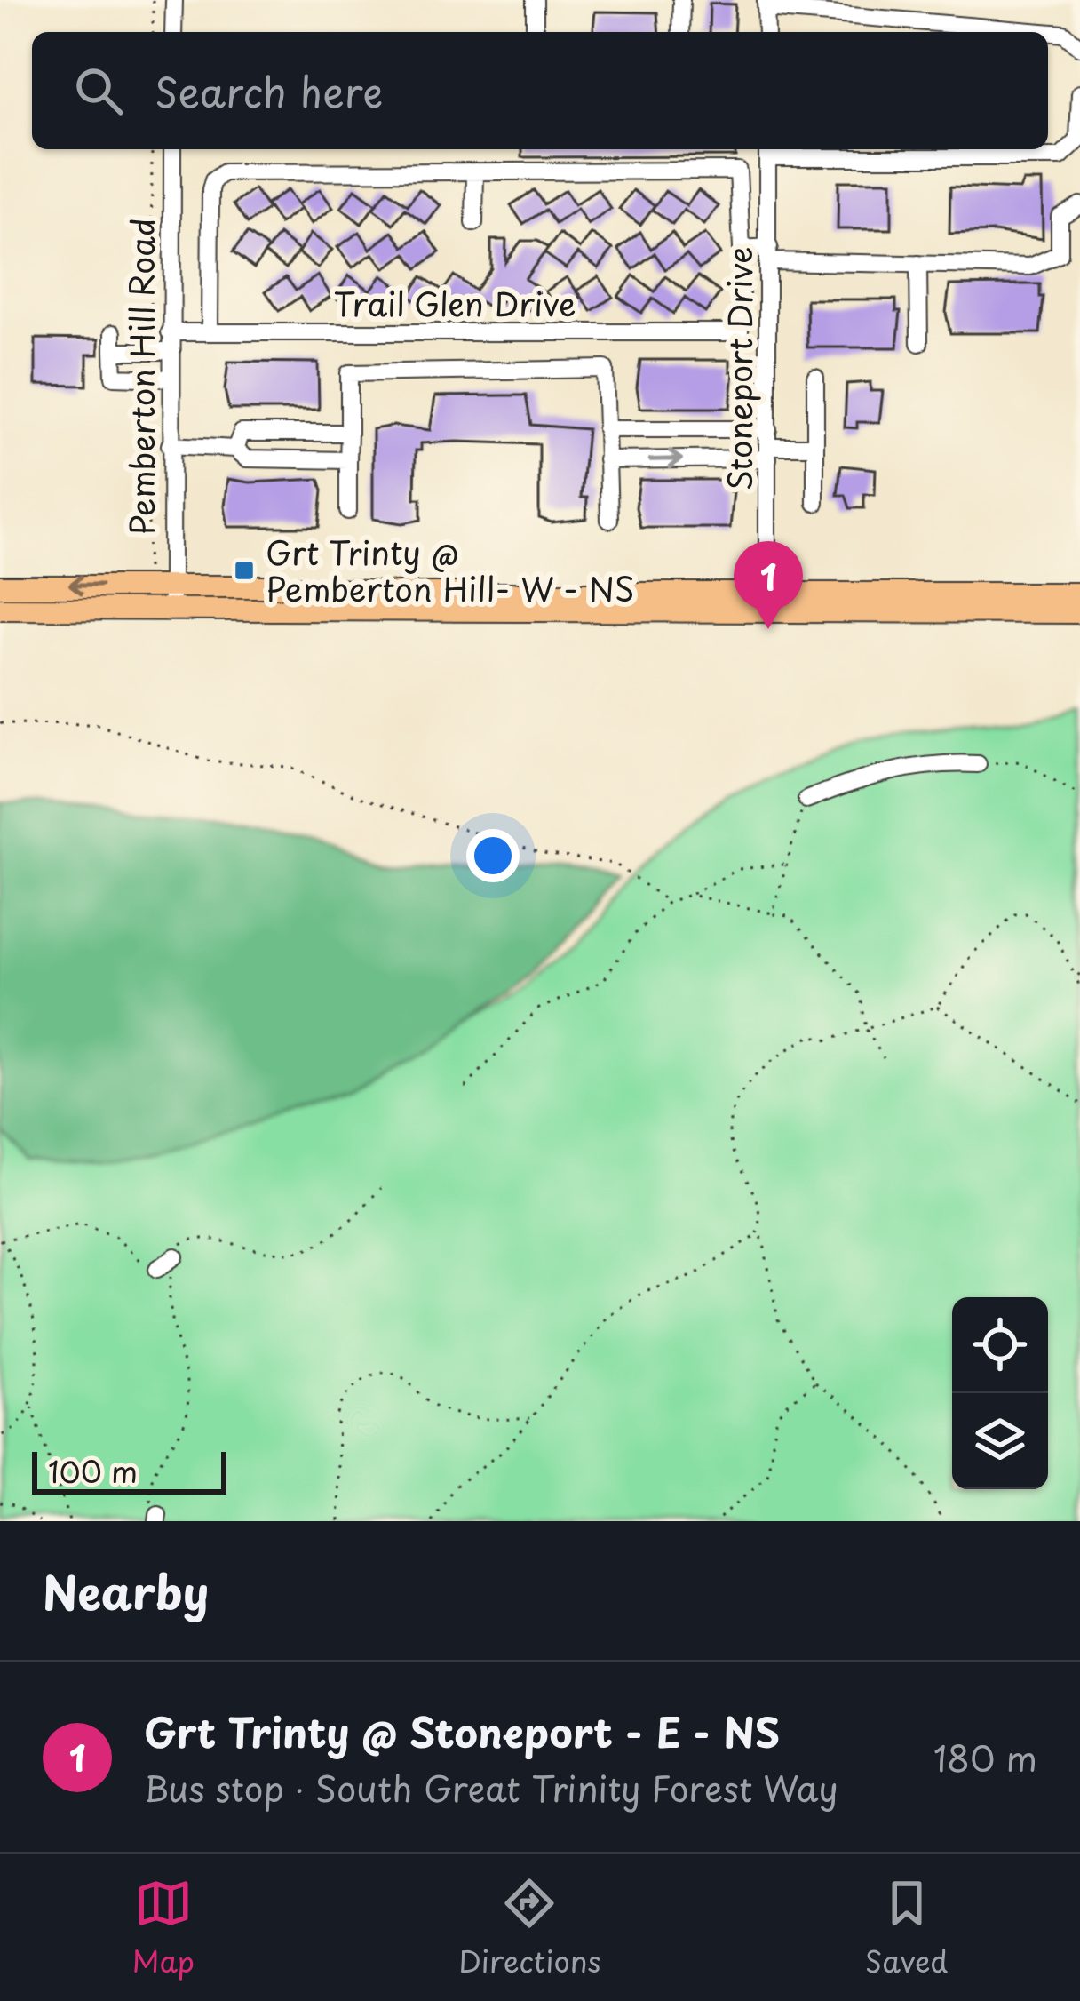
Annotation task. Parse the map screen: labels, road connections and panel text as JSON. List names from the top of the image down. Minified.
{"streets":{"street":["Trail Glen Drive","Stoneport Drive","Pemberton Hill Road"]},"crossings":[["Trail Glen Drive","Stoneport Drive"],["Trail Glen Drive","Pemberton Hill Road"]],"places":{"transit":["Grt Trinty @ Pemberton Hill- W - NS"]},"scale_bar":"100 m","page":{"search":"Search here","pins":"1","scale":"100 m","heading":"Nearby","list":[{"mark":"1","name":"Grt Trinty @ Stoneport - E - NS","note":"Bus stop · South Great Trinity Forest Way","value":"180 m"}],"nav":["Map","Directions","Saved"]}}
